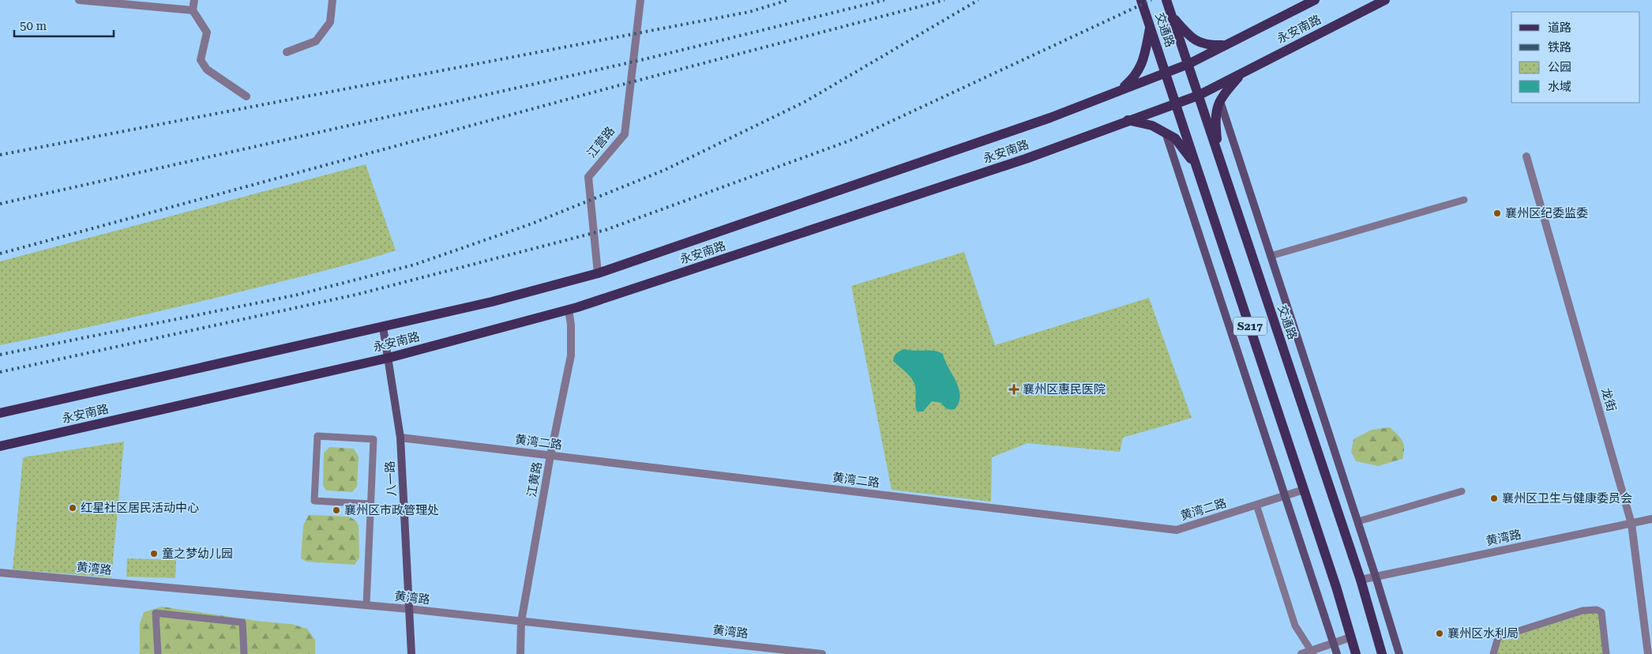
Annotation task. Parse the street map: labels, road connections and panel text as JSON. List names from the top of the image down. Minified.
{"streets":{"main road":["永安南路","交通路","S217"],"street":["江营路","龙街","黄湾二路","八一路","江黄路","黄湾路"]},"crossings":[["永安南路","交通路"],["永安南路","江营路"],["永安南路","八一路"],["永安南路","江黄路"],["交通路","黄湾二路"],["交通路","黄湾路"],["龙街","黄湾路"],["黄湾二路","八一路"],["黄湾二路","江黄路"],["八一路","黄湾路"],["江黄路","黄湾路"]],"places":{"other":["襄州区纪委监委","襄州区卫生与健康委员会","红星社区居民活动中心","襄州区市政管理处","童之梦幼儿园","襄州区水利局"],"health":["襄州区惠民医院"]},"legend":["道路","铁路","公园","水域"],"scale_bar":"50 m"}
